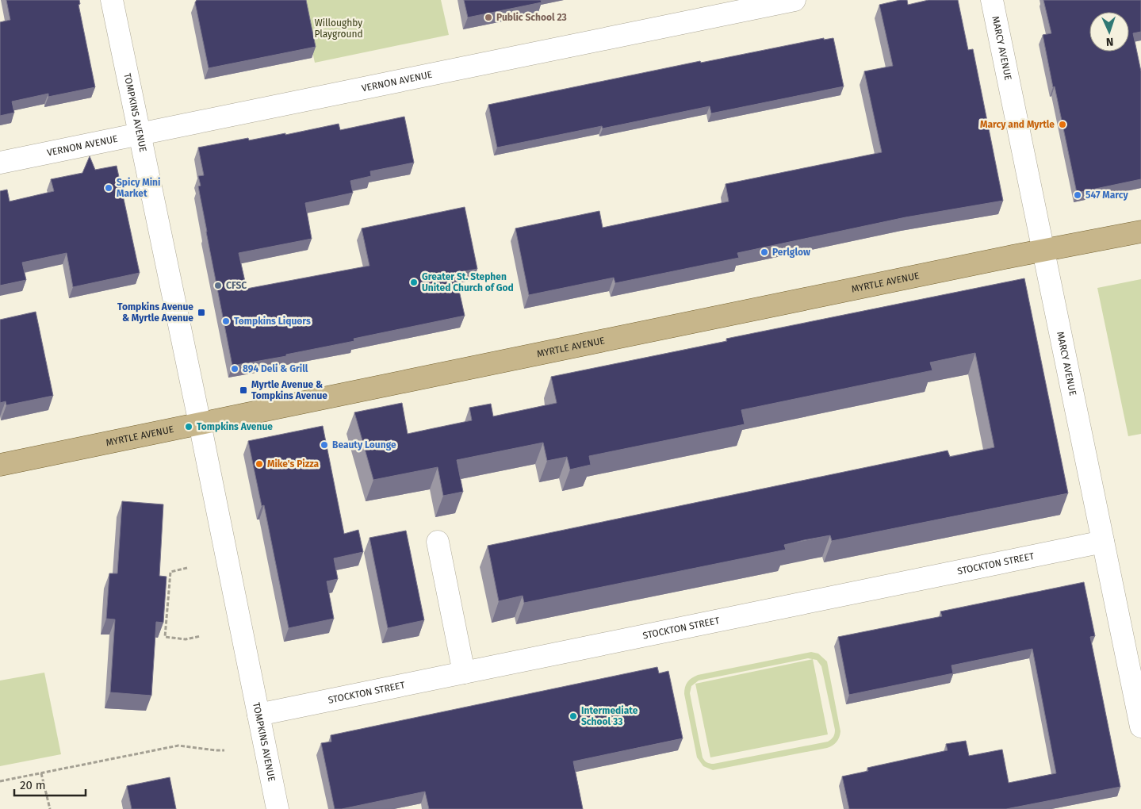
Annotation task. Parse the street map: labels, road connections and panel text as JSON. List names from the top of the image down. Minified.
{"streets":{"main road":["MYRTLE AVENUE"],"street":["MARCY AVENUE","VERNON AVENUE","TOMPKINS AVENUE","STOCKTON STREET"]},"crossings":[["MARCY AVENUE","MYRTLE AVENUE"],["MARCY AVENUE","STOCKTON STREET"],["VERNON AVENUE","TOMPKINS AVENUE"],["TOMPKINS AVENUE","MYRTLE AVENUE"],["TOMPKINS AVENUE","STOCKTON STREET"]],"parks":["Willoughby Playground"],"places":{"other":["Public School 23","Marcy and Myrtle","Spicy Mini Market","547 Marcy","Perlglow","Greater St. Stephen United Church of God","CFSC","Tompkins Liquors","894 Deli & Grill","Tompkins Avenue","Beauty Lounge","Mike's Pizza","Intermediate School 33"],"transit":["Tompkins Avenue & Myrtle Avenue","Myrtle Avenue & Tompkins Avenue"]},"scale_bar":"20 m","north":"bottom"}
